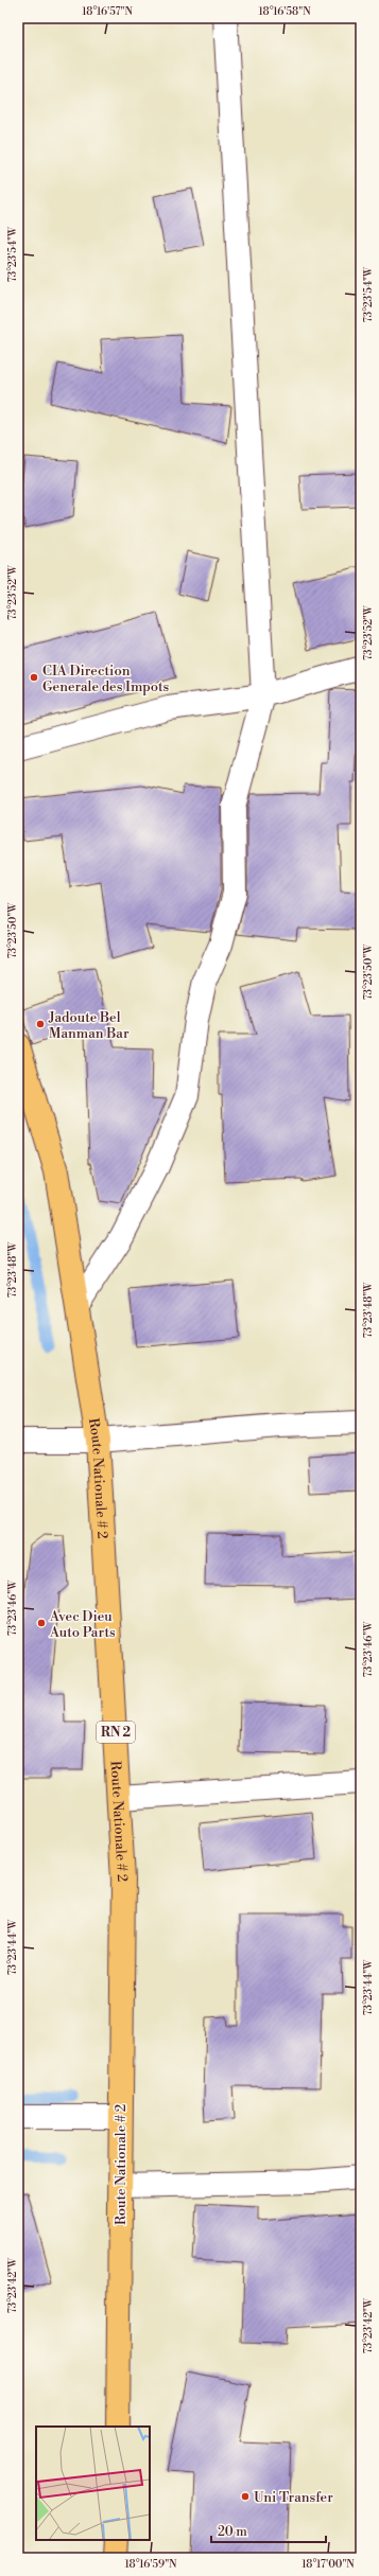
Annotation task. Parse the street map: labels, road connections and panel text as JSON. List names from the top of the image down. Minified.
{"streets":{"main road":["Route Nationale # 2","RN 2"]},"places":["CIA Direction Generale des Impots","Jadoute Bel Manman Bar","Avec Dieu Auto Parts","Uni Transfer"],"scale_bar":"20 m","coordinates":["18°16'57\"N","18°16'58\"N","73°23'54\"W","73°23'52\"W","73°23'50\"W","73°23'48\"W","73°23'46\"W","73°23'44\"W","73°23'42\"W","18°16'59\"N","18°17'00\"N"]}
